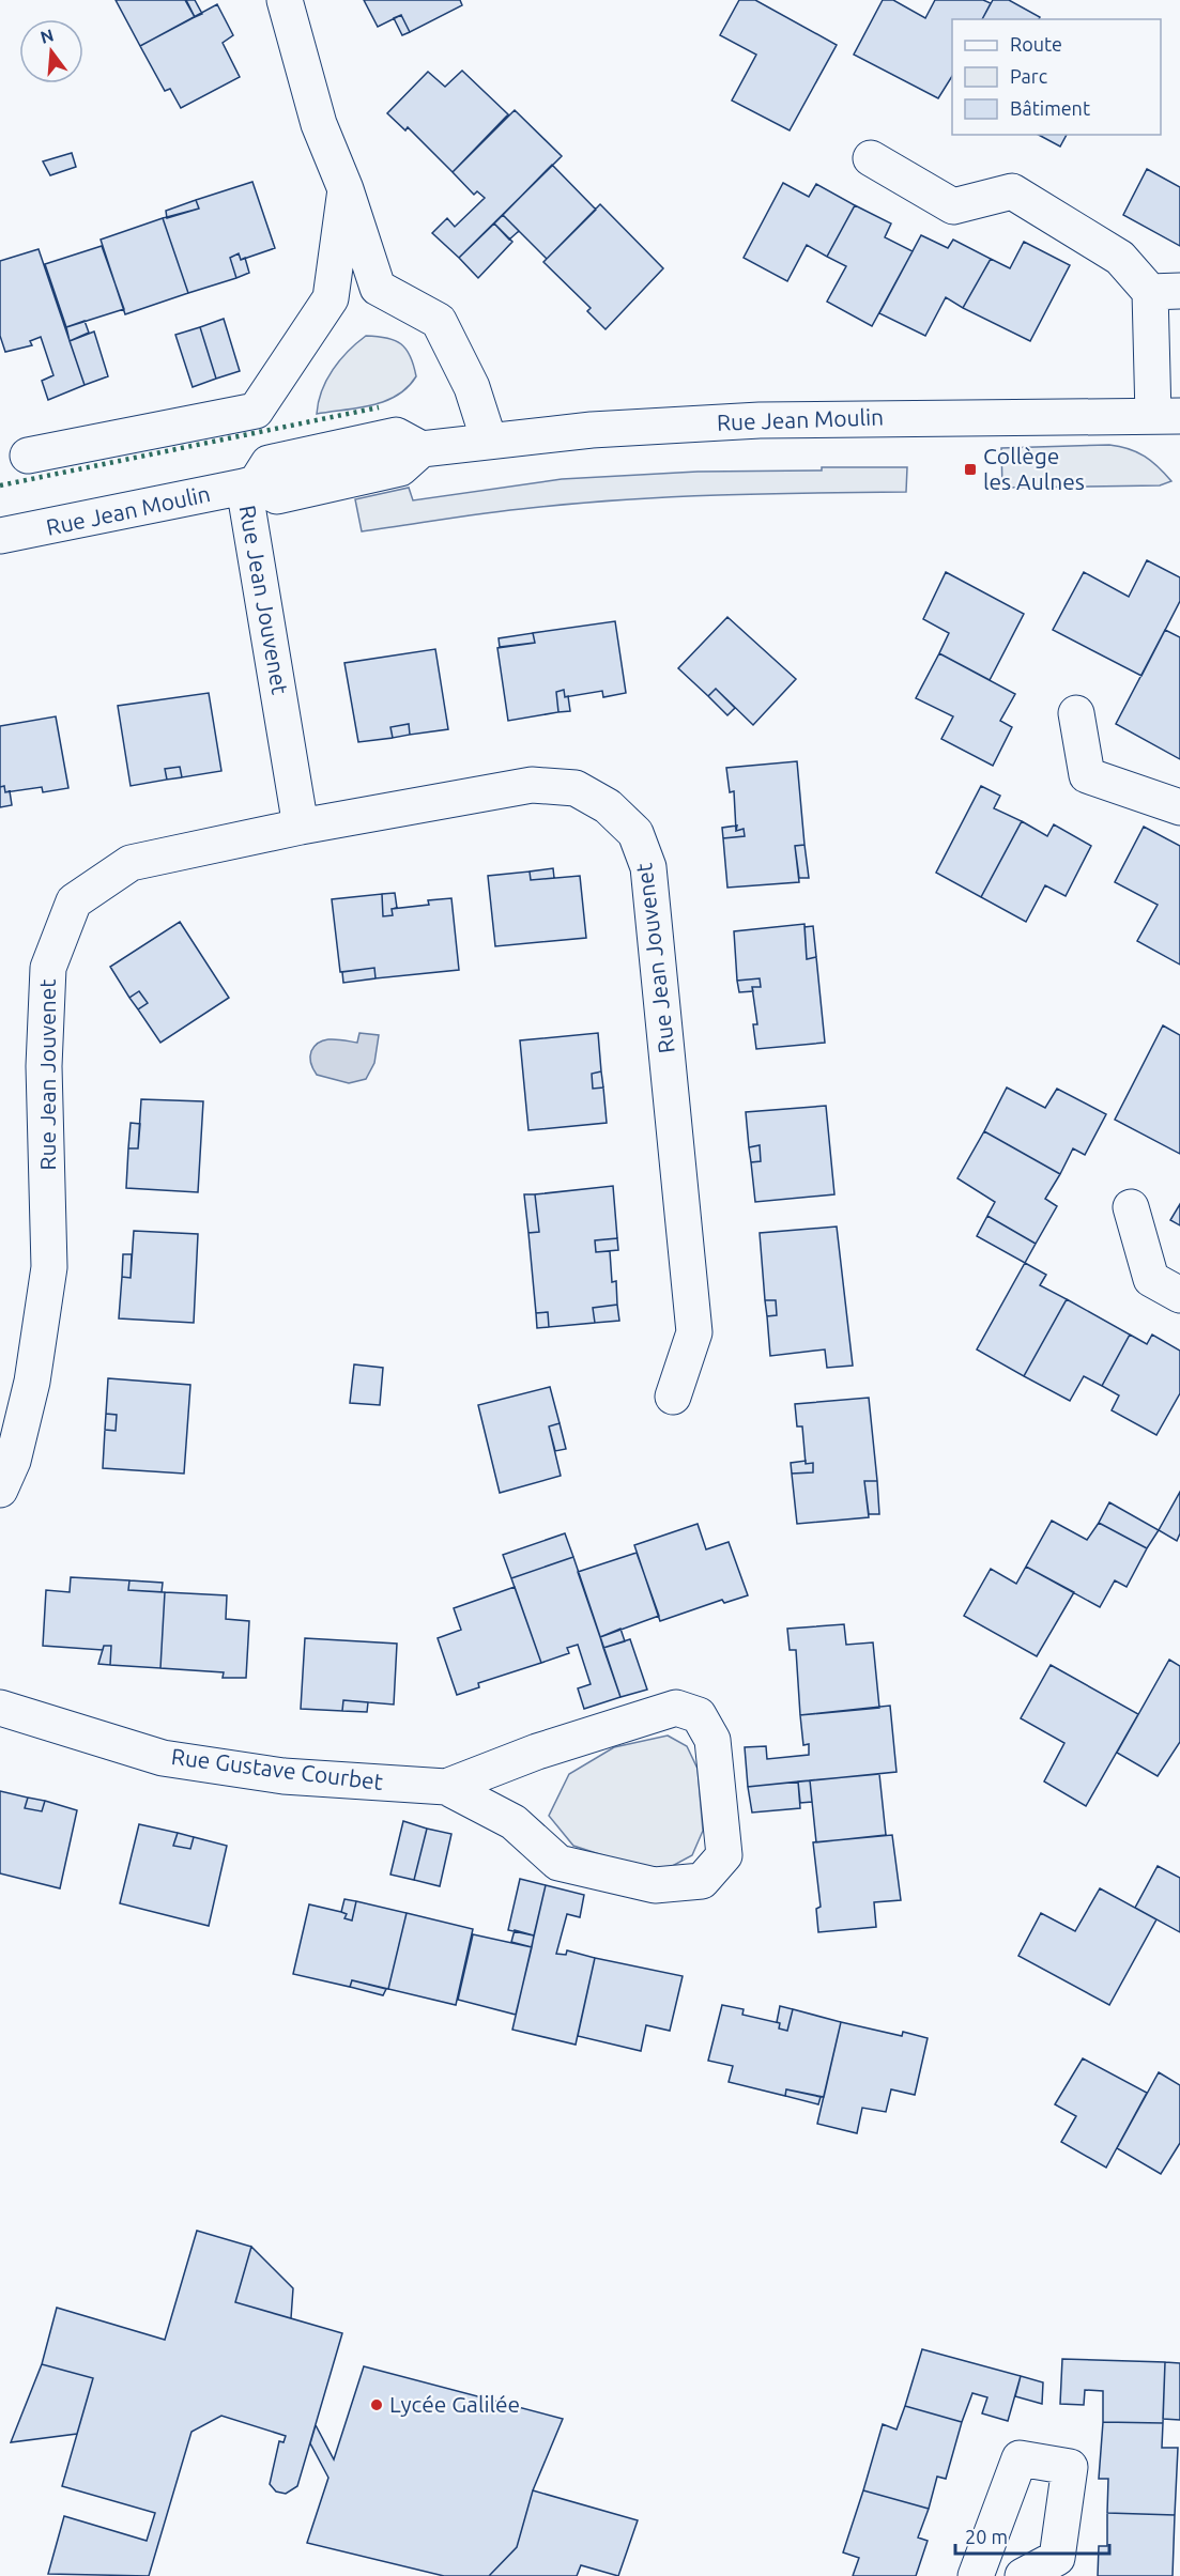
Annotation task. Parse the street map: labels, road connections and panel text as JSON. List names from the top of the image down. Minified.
{"streets":{"street":["Rue Jean Moulin","Rue Jean Jouvenet","Rue Gustave Courbet"]},"crossings":[["Rue Jean Moulin","Rue Jean Jouvenet"]],"places":{"transit":["Collège les Aulnes"],"other":["Lycée Galilée"]},"legend":["Route","Parc","Bâtiment"],"scale_bar":"20 m","north":"top"}
